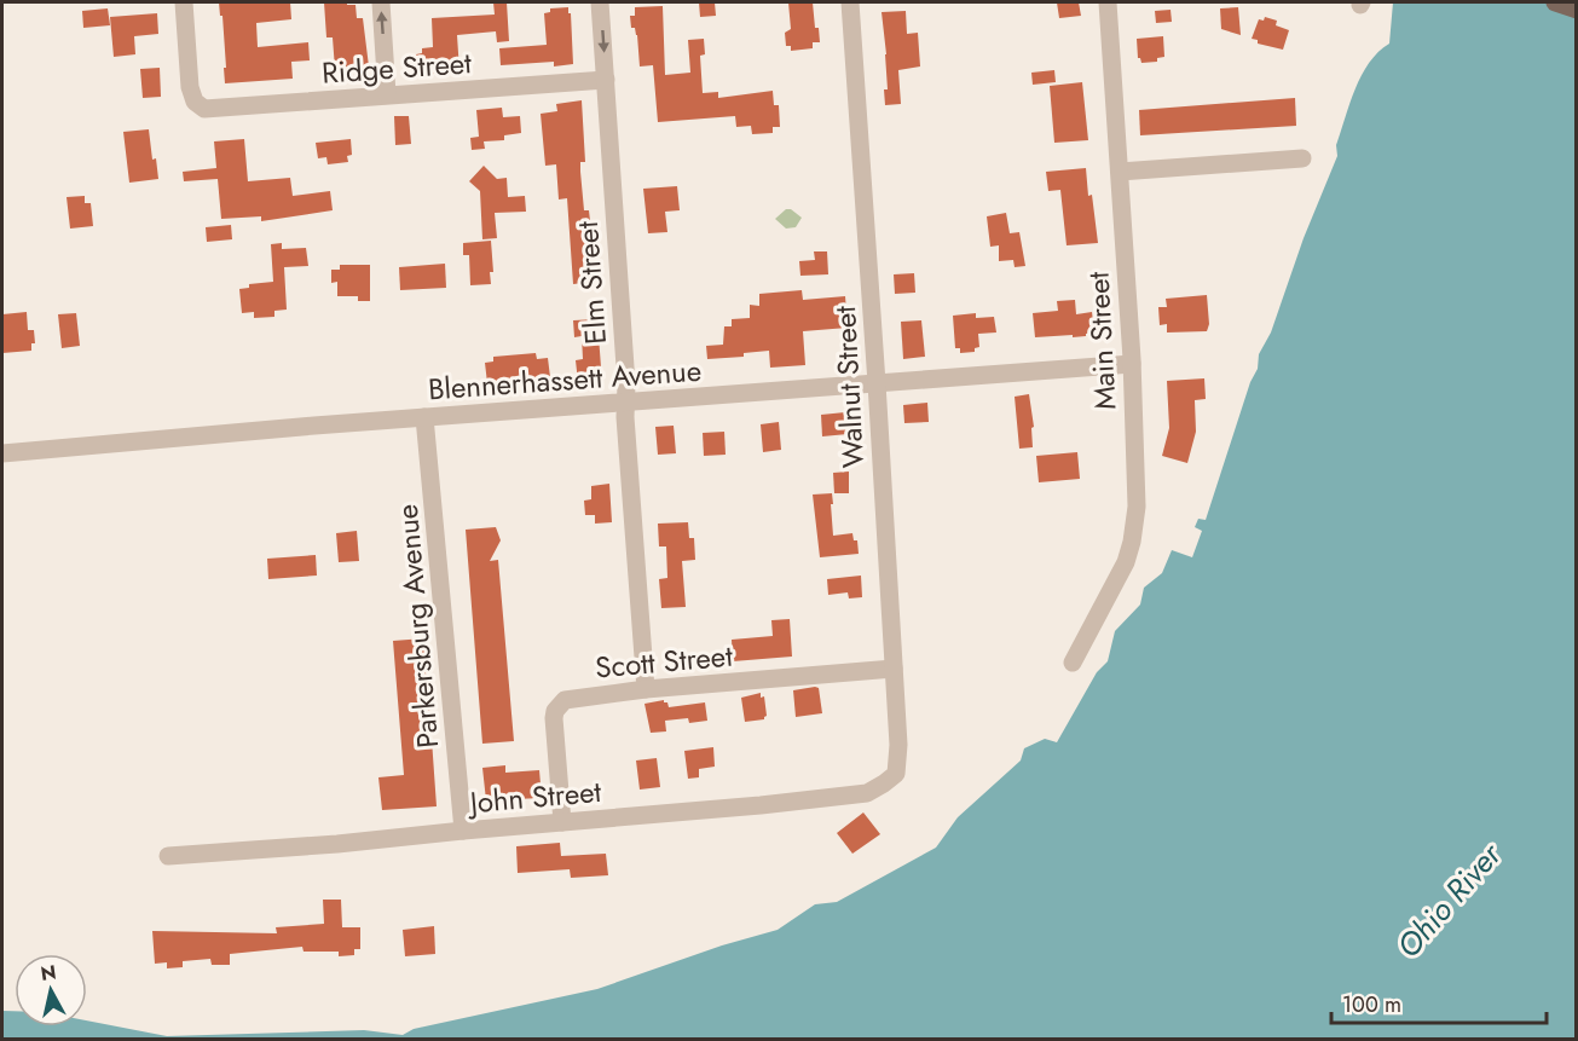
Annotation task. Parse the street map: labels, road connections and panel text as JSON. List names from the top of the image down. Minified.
{"streets":{"street":["Ridge Street","Elm Street","Main Street","Blennerhassett Avenue","Walnut Street","Parkersburg Avenue","Scott Street","John Street"]},"crossings":[["Ridge Street","Elm Street"],["Elm Street","Blennerhassett Avenue"],["Elm Street","Scott Street"],["Main Street","Blennerhassett Avenue"],["Blennerhassett Avenue","Walnut Street"],["Blennerhassett Avenue","Parkersburg Avenue"],["Walnut Street","Scott Street"],["Walnut Street","John Street"],["Parkersburg Avenue","John Street"],["Scott Street","John Street"]],"water":["Ohio River"],"scale_bar":"100 m","north":"top"}
